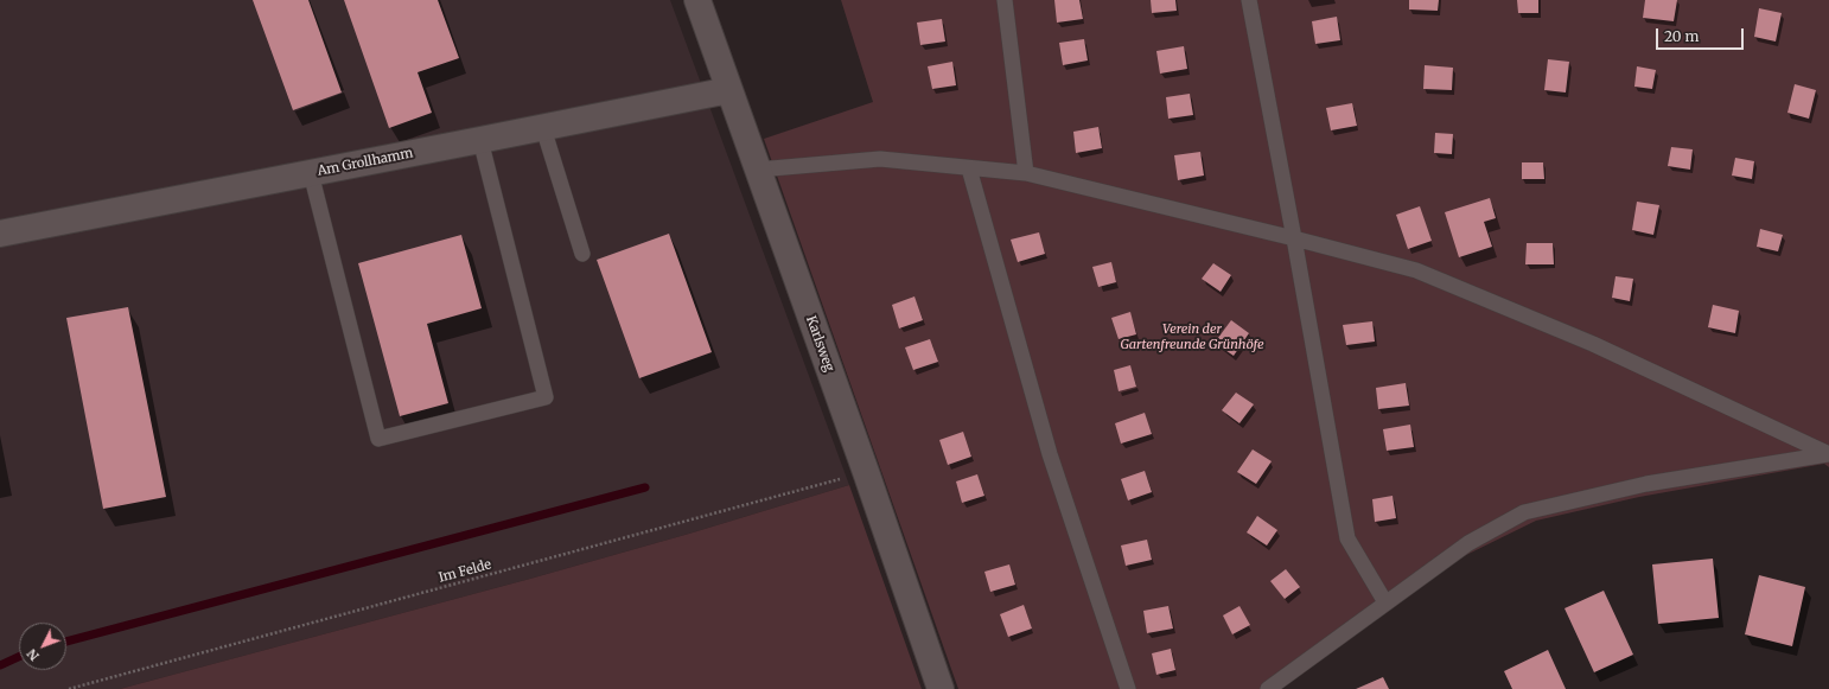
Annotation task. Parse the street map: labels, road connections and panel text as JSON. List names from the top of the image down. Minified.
{"streets":{"street":["Am Grollhamm","Karlsweg"],"path":["Im Felde"]},"crossings":[["Am Grollhamm","Karlsweg"],["Karlsweg","Im Felde"]],"parks":["Verein der Gartenfreunde Grünhöfe"],"scale_bar":"20 m","north":"bottom left"}
